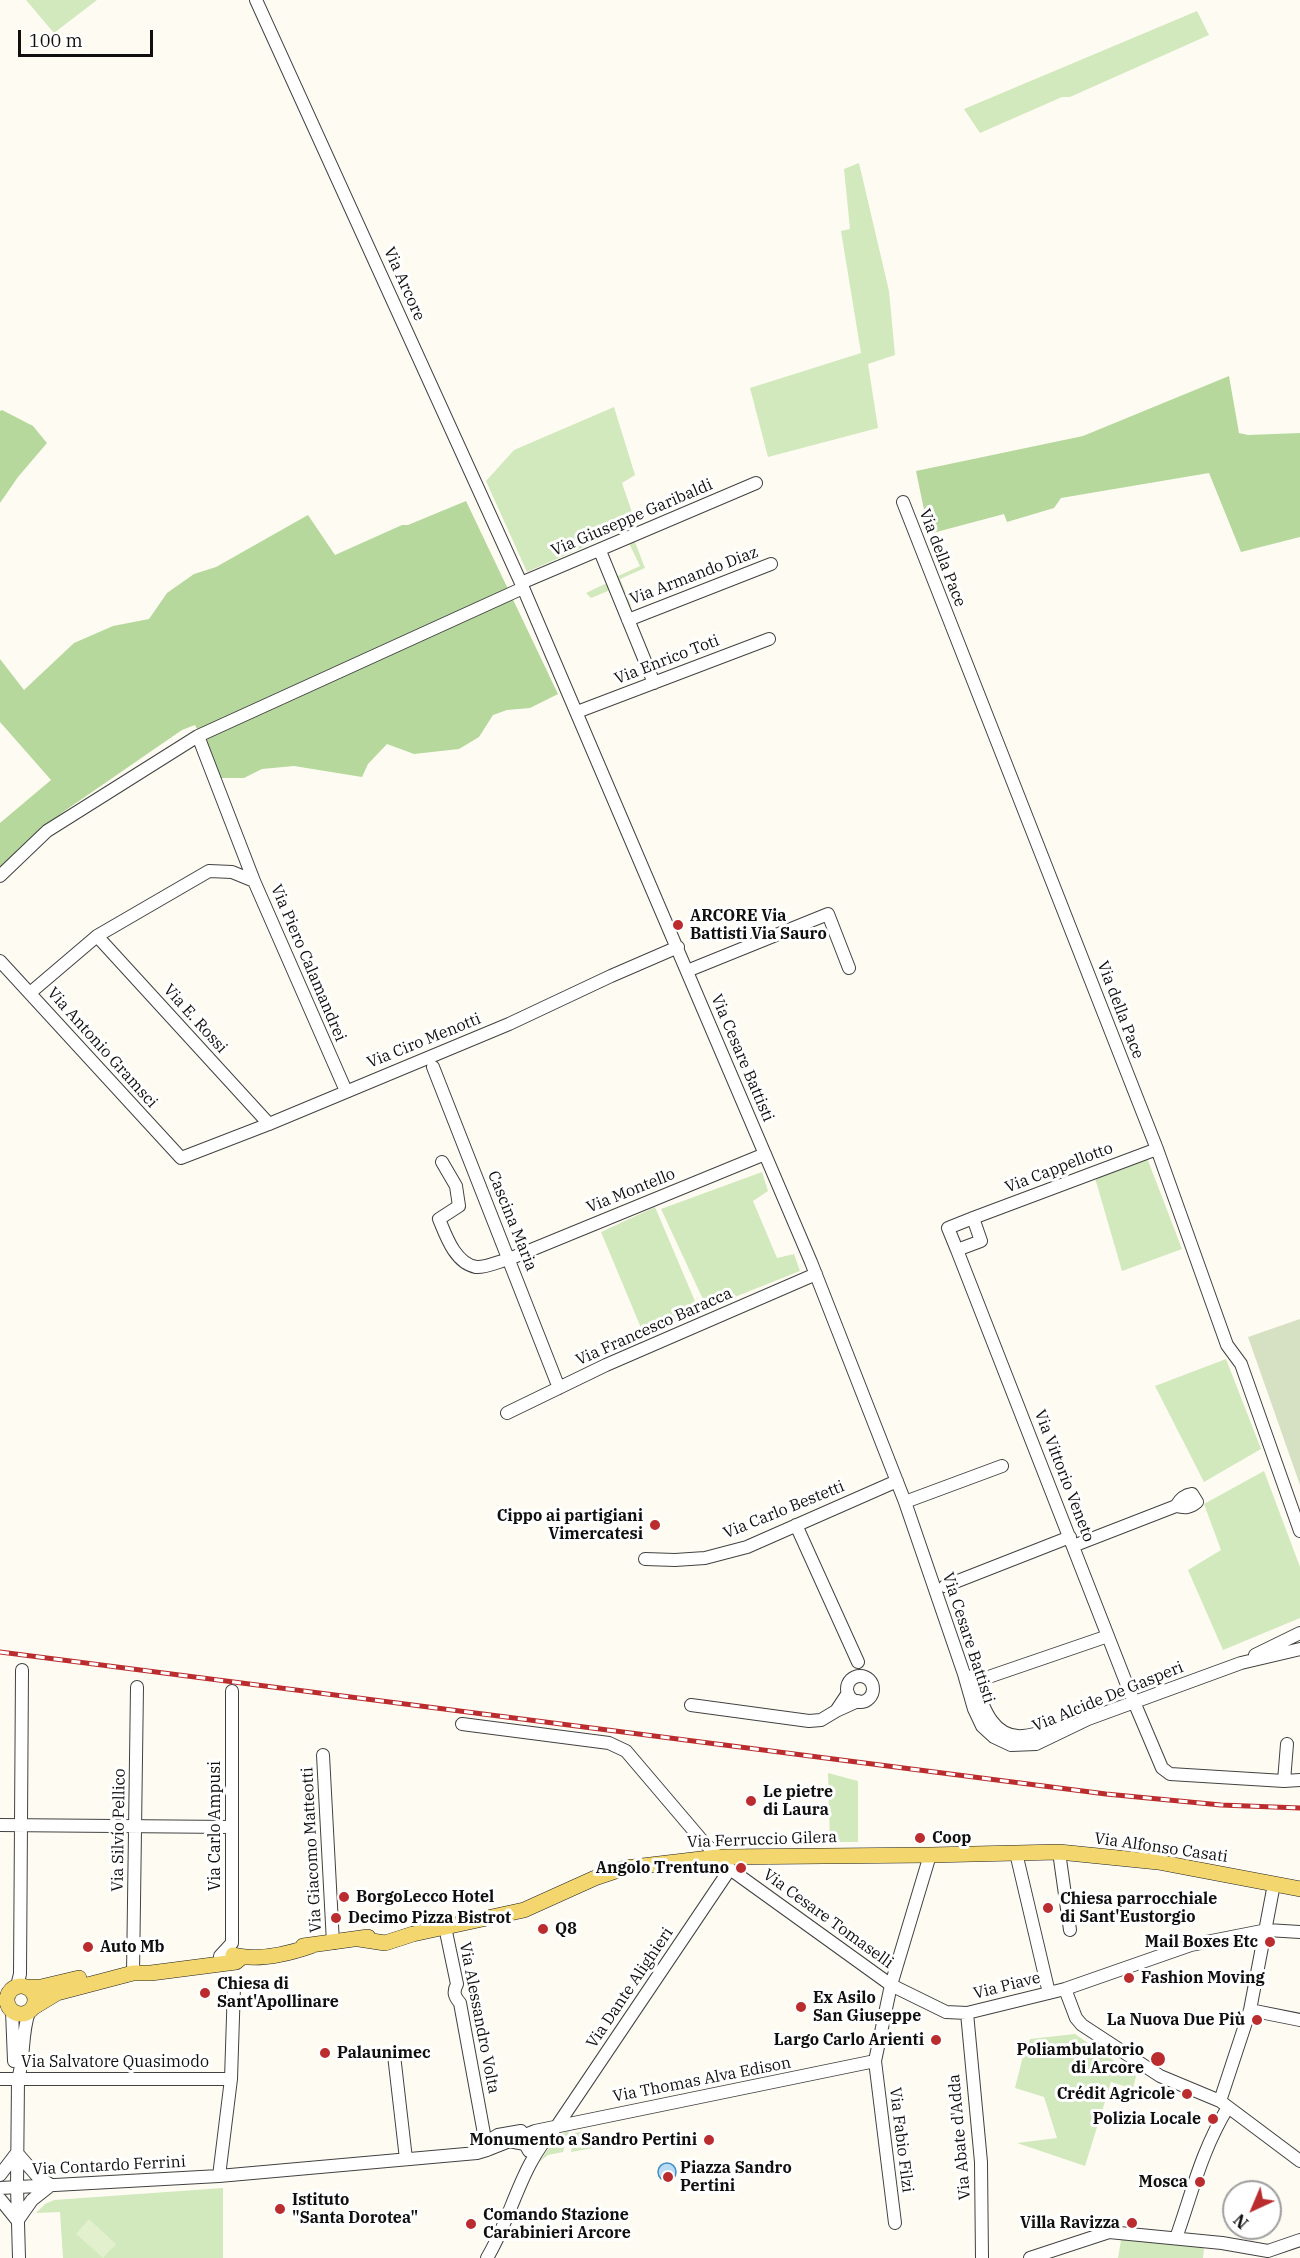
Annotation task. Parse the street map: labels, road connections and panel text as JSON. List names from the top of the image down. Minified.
{"streets":{"main road":["Via Ferruccio Gilera","Via Alfonso Casati"],"street":["Via Arcore","Via Giuseppe Garibaldi","Via della Pace","Via Armando Diaz","Via Enrico Toti","Via Piero Calamandrei","Via E. Rossi","Via Ciro Menotti","Via Antonio Gramsci","Via Cesare Battisti","Via Cappellotto","Via Montello","Cascina Maria","Via Francesco Baracca","Via Vittorio Veneto","Via Carlo Bestetti","Via Alcide De Gasperi","Via Carlo Ampusi","Via Silvio Pellico","Via Giacomo Matteotti","Via Cesare Tomaselli","Via Piave","Via Dante Alighieri","Via Alessandro Volta","Via Salvatore Quasimodo","Via Thomas Alva Edison","Via Abate d'Adda","Via Fabio Filzi","Via Contardo Ferrini"]},"crossings":[["Via Arcore","Via Giuseppe Garibaldi"],["Via Arcore","Via Cesare Battisti"],["Via Giuseppe Garibaldi","Via Piero Calamandrei"],["Via Giuseppe Garibaldi","Via Cesare Battisti"],["Via della Pace","Via Cappellotto"],["Via Enrico Toti","Via Cesare Battisti"],["Via Piero Calamandrei","Via Ciro Menotti"],["Via E. Rossi","Via Ciro Menotti"],["Via Ciro Menotti","Via Antonio Gramsci"],["Via Ciro Menotti","Via Cesare Battisti"],["Via Cesare Battisti","Via Montello"],["Via Cesare Battisti","Via Francesco Baracca"],["Via Cesare Battisti","Via Carlo Bestetti"],["Via Cesare Battisti","Via Alcide De Gasperi"],["Via Cappellotto","Via Vittorio Veneto"],["Via Montello","Cascina Maria"],["Cascina Maria","Via Francesco Baracca"],["Via Vittorio Veneto","Via Alcide De Gasperi"],["Via Carlo Ampusi","Via Ferruccio Gilera"],["Via Silvio Pellico","Via Ferruccio Gilera"],["Via Ferruccio Gilera","Via Alfonso Casati"],["Via Ferruccio Gilera","Via Giacomo Matteotti"],["Via Ferruccio Gilera","Via Cesare Tomaselli"],["Via Ferruccio Gilera","Via Alessandro Volta"],["Via Ferruccio Gilera","Via Fabio Filzi"],["Via Cesare Tomaselli","Via Piave"],["Via Cesare Tomaselli","Via Dante Alighieri"],["Via Cesare Tomaselli","Via Fabio Filzi"],["Via Piave","Via Abate d'Adda"],["Via Piave","Via Fabio Filzi"],["Via Dante Alighieri","Via Thomas Alva Edison"],["Via Alessandro Volta","Via Thomas Alva Edison"],["Via Thomas Alva Edison","Via Fabio Filzi"],["Via Thomas Alva Edison","Via Contardo Ferrini"]],"places":["ARCORE Via Battisti Via Sauro","Cippo ai partigiani Vimercatesi","Le pietre di Laura","Coop","Angolo Trentuno","BorgoLecco Hotel","Chiesa parrocchiale di Sant'Eustorgio","Decimo Pizza Bistrot","Q8","Mail Boxes Etc","Auto Mb","Fashion Moving","Chiesa di Sant'Apollinare","Ex Asilo San Giuseppe","La Nuova Due Più","Largo Carlo Arienti","Palaunimec","Poliambulatorio di Arcore","Crédit Agricole","Polizia Locale","Monumento a Sandro Pertini","Piazza Sandro Pertini","Mosca","Istituto \"Santa Dorotea\"","Villa Ravizza","Comando Stazione Carabinieri Arcore"],"scale_bar":"100 m","north":"bottom left"}
